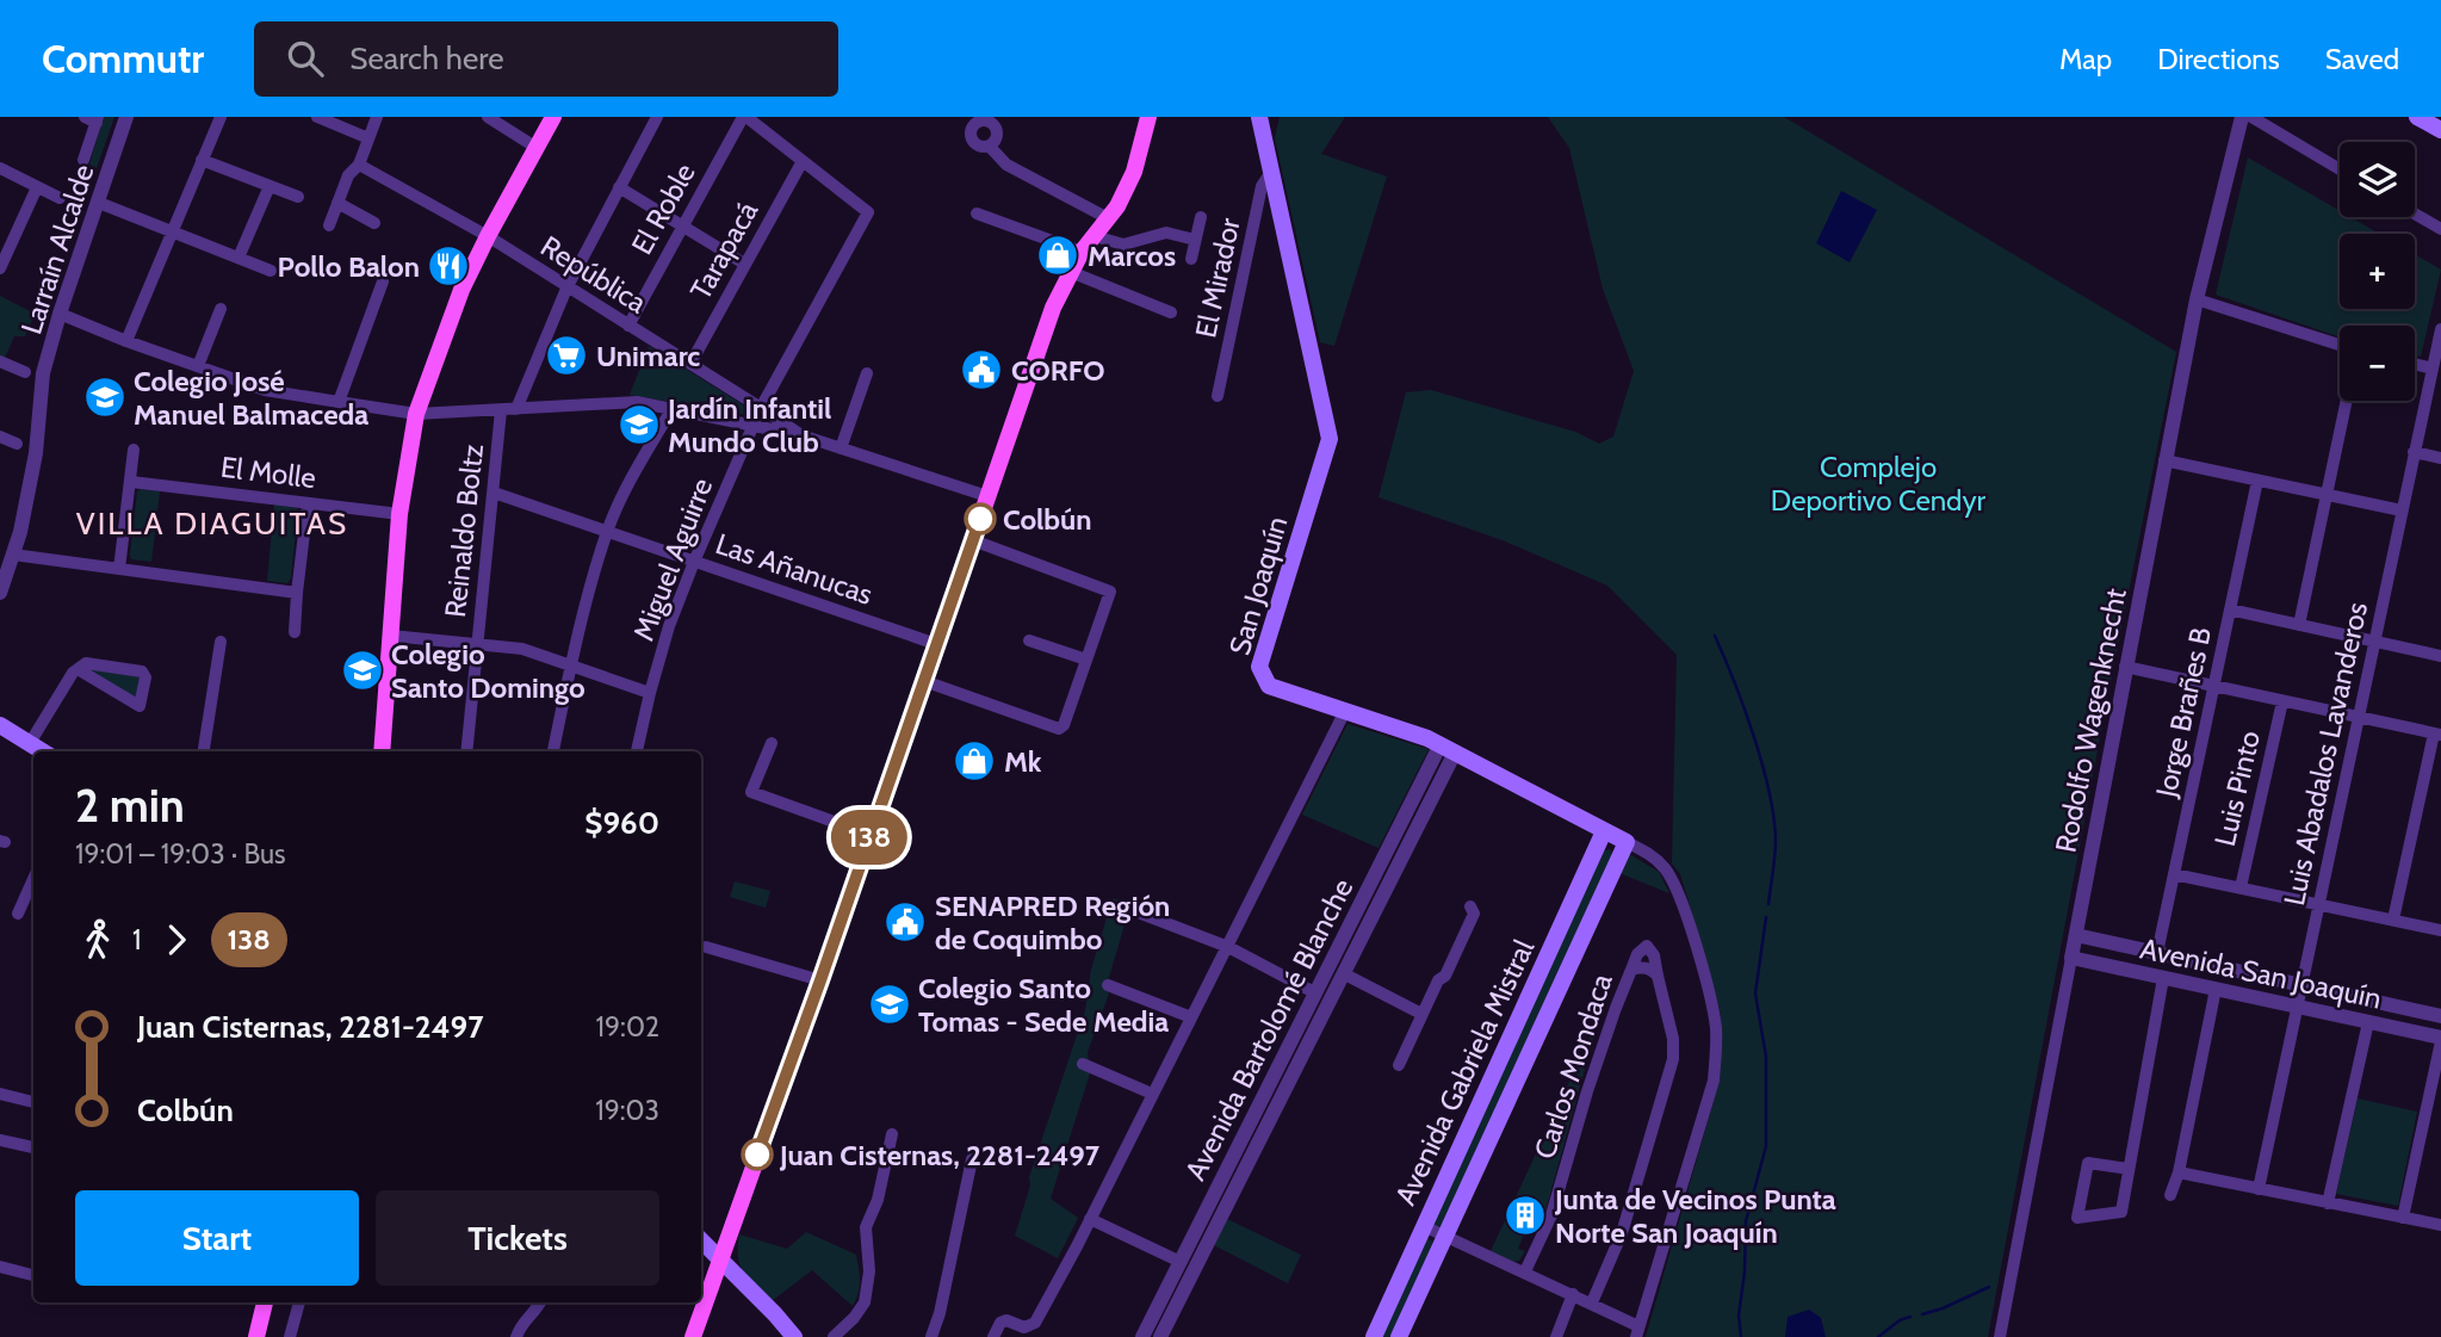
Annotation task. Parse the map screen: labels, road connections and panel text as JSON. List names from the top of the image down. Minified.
{"streets":{"main road":["San Joaquín","Avenida Gabriela Mistral"],"street":["El Roble","Larraín Alcalde","Tarapacá","República","El Mirador","El Molle","Reinaldo Boltz","Miguel Aguirre","Las Añanucas","Jorge Brañes B","Rodolfo Wagenknecht","Luis Abadalos Lavanderos","Luis Pinto","Avenida San Joaquín","Avenida Bartolomé Blanche","Carlos Mondaca"]},"crossings":[["El Roble","República"],["Tarapacá","República"],["Tarapacá","Miguel Aguirre"],["República","Miguel Aguirre"],["El Mirador","San Joaquín"],["Reinaldo Boltz","Las Añanucas"],["Miguel Aguirre","Las Añanucas"],["San Joaquín","Avenida Bartolomé Blanche"],["San Joaquín","Avenida Gabriela Mistral"],["Jorge Brañes B","Avenida San Joaquín"],["Rodolfo Wagenknecht","Avenida San Joaquín"],["Luis Abadalos Lavanderos","Avenida San Joaquín"]],"districts":["VILLA DIAGUITAS"],"parks":["Complejo Deportivo Cendyr"],"places":{"shop":["Marcos","Mk"],"restaurant":["Pollo Balon"],"supermarket":["Unimarc"],"public building":["CORFO","SENAPRED Región de Coquimbo"],"school or university":["Colegio José Manuel Balmaceda","Jardín Infantil Mundo Club","Colegio Santo Domingo","Colegio Santo Tomas - Sede Media"],"other":["Colbún","Juan Cisternas, 2281-2497"],"building":["Junta de Vecinos Punta Norte San Joaquín"]},"lines":["bus line 138"],"page":{"header":"Commutr","search":"Search here","nav":["Map","Directions","Saved"],"on_map":"138","map_buttons":["+","−"],"heading":["2 min","19:01 – 19:03 · Bus","$960"],"legs":["1","138"],"list":[{"name":"Juan Cisternas, 2281-2497","value":"19:02"},{"name":"Colbún","value":"19:03"}],"buttons":["Start","Tickets"]}}
